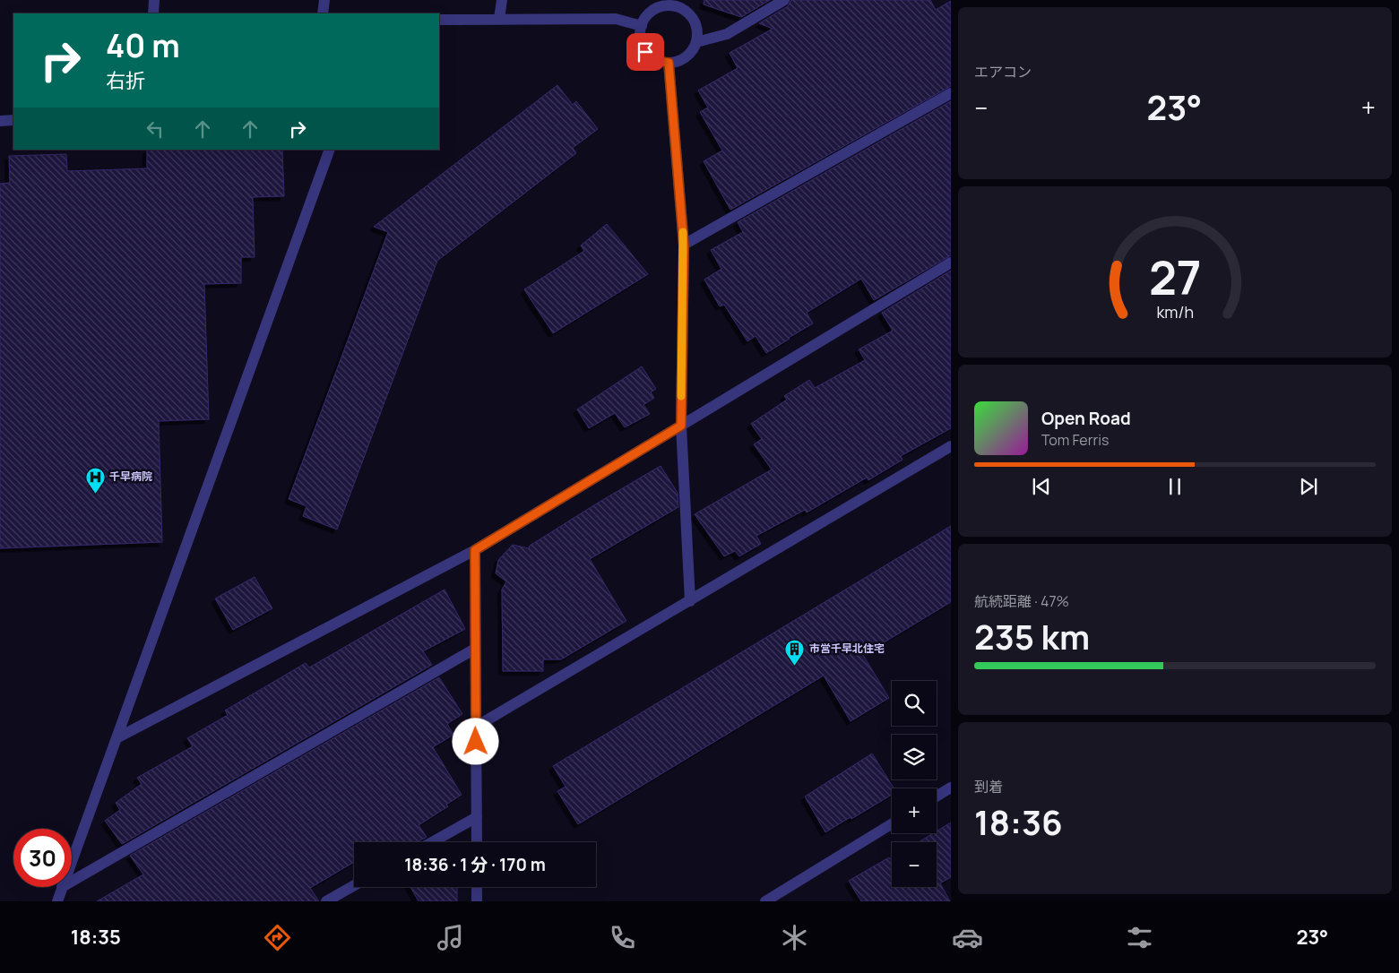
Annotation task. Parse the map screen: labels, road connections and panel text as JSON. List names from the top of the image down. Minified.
{"places":{"hospital":["千早病院"],"building":["市営千早北住宅"]},"page":{"tile":["エアコン",["航続距離 · 47%","235 km"],["到着","18:36"]],"turn":["40 m","右折"],"heat":["−","23°","+"],"song":["Open Road","Tom Ferris"],"map_buttons":["+","−"],"limit":"30","trip":"18:36 · 1 分 · 170 m","tabs":["18:35","23°"],"gauge":["27","km/h"]}}
